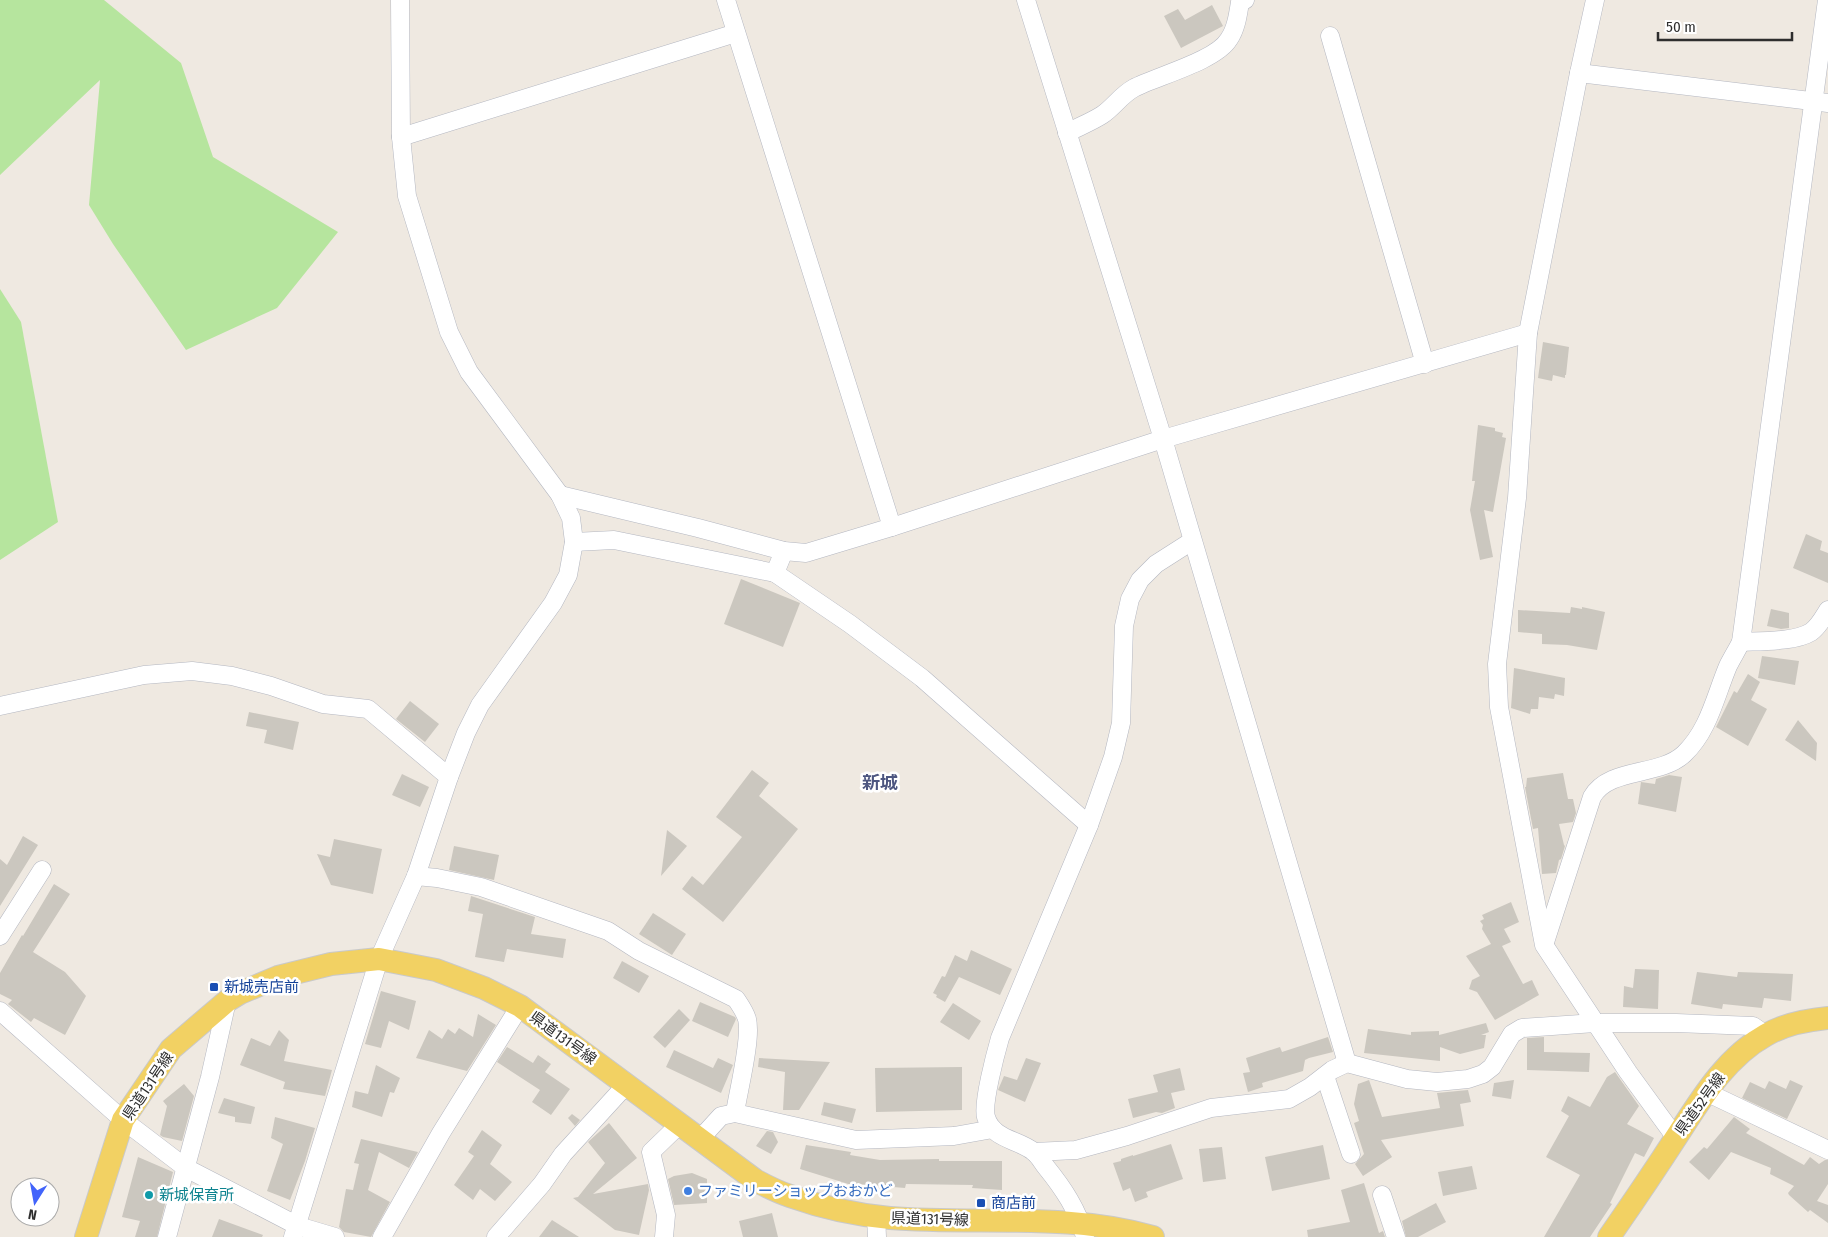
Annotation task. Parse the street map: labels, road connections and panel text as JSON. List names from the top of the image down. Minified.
{"streets":{"main road":["県道131号線","県道52号線"]},"districts":["新城"],"places":{"transit":["新城売店前","商店前"],"other":["ファミリーショップおおかど","新城保育所"]},"scale_bar":"50 m","north":"bottom"}
